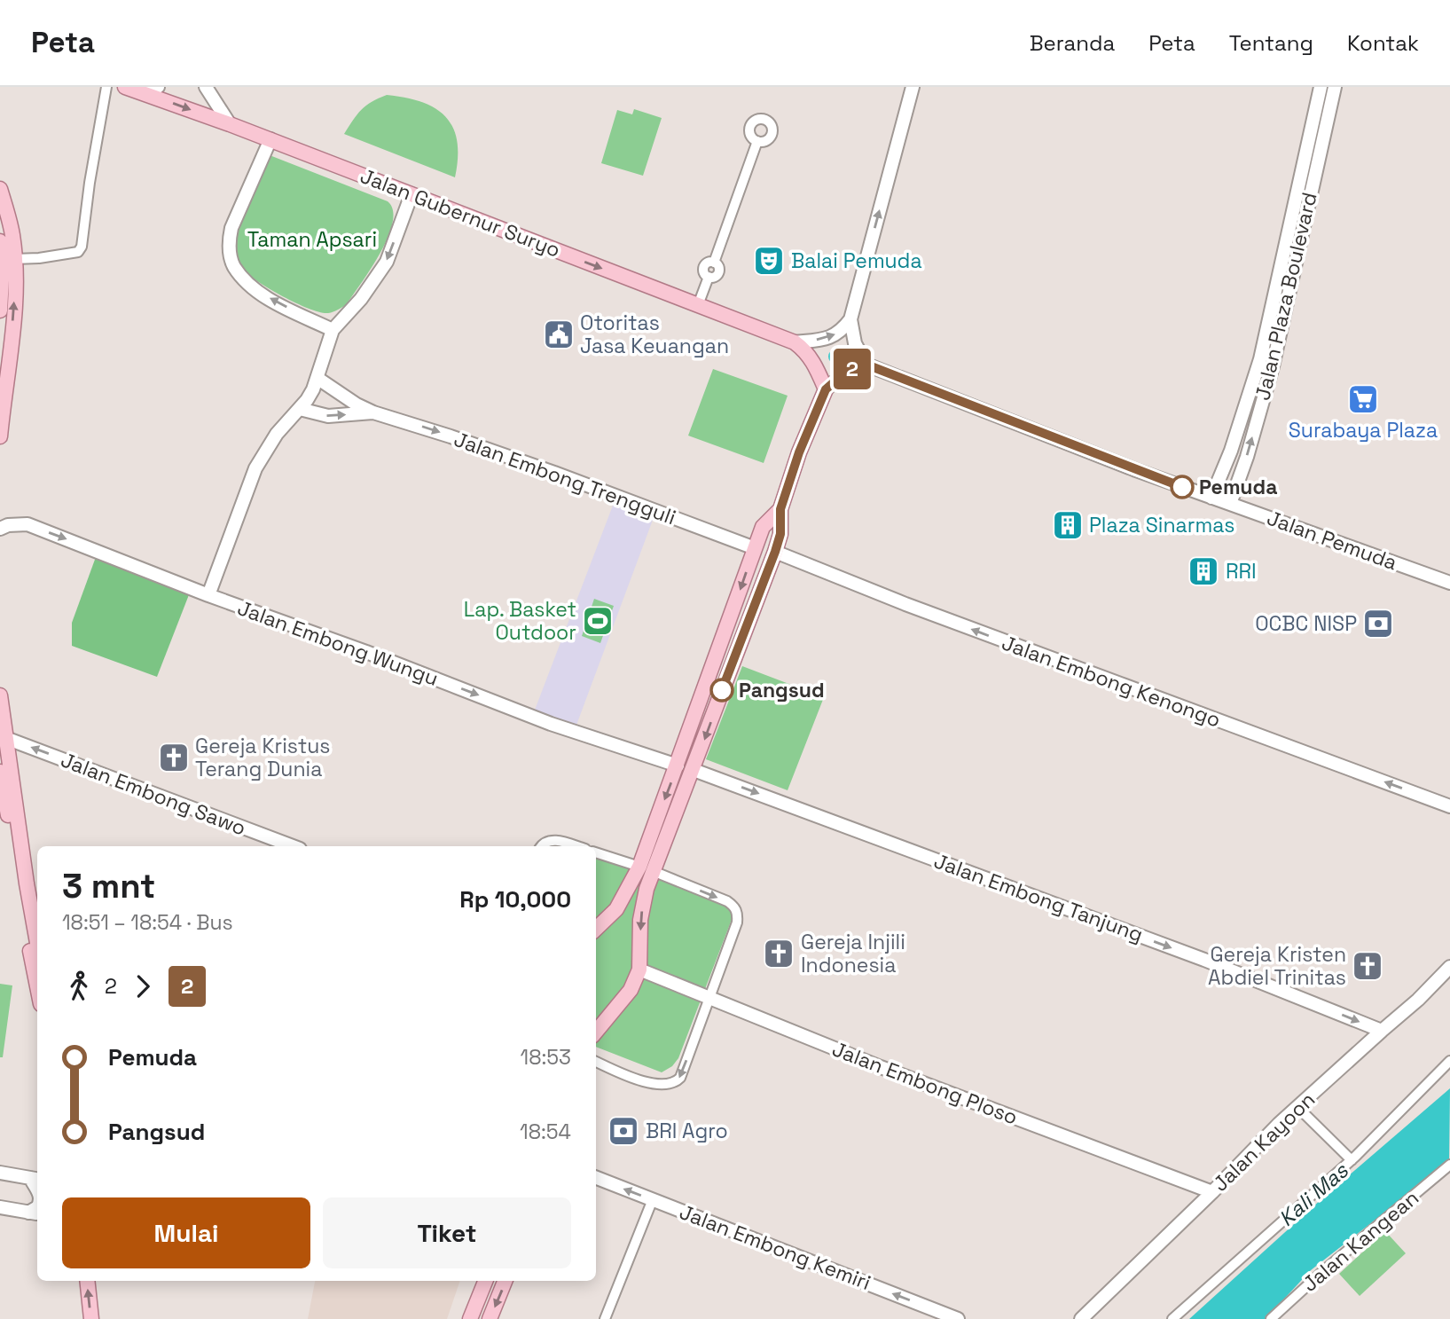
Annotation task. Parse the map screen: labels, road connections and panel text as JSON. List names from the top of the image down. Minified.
{"streets":{"main road":["Jalan Gubernur Suryo"],"street":["Jalan Plaza Boulevard","Jalan Embong Trengguli","Jalan Pemuda","Jalan Embong Wungu","Jalan Embong Kenongo","Jalan Embong Sawo","Jalan Embong Tanjung","Jalan Embong Ploso","Jalan Kayoon","Jalan Kangean","Jalan Embong Kemiri"]},"crossings":[["Jalan Plaza Boulevard","Jalan Pemuda"],["Jalan Embong Tanjung","Jalan Kayoon"],["Jalan Embong Ploso","Jalan Kayoon"]],"one_way":["Jalan Gubernur Suryo","Jalan Embong Trengguli","Jalan Embong Wungu","Jalan Embong Kenongo","Jalan Embong Sawo","Jalan Embong Tanjung","Jalan Embong Kemiri"],"water":["Kali Mas"],"parks":["Taman Apsari"],"places":{"theatre":["Balai Pemuda"],"public building":["Otoritas Jasa Keuangan"],"supermarket":["Surabaya Plaza"],"other":["Pemuda","Pangsud"],"building":["Plaza Sinarmas","RRI"],"sports":["Lap. Basket Outdoor"],"bank":["OCBC NISP","BRI Agro"],"church":["Gereja Kristus Terang Dunia","Gereja Injili Indonesia","Gereja Kristen Abdiel Trinitas"]},"lines":["bus line 2"],"page":{"header":"Peta","nav":["Beranda","Peta","Tentang","Kontak"],"on_map":"2","heading":["3 mnt","18:51 – 18:54 · Bus","Rp 10,000"],"legs":["2","2"],"list":[{"name":"Pemuda","value":"18:53"},{"name":"Pangsud","value":"18:54"}],"buttons":["Mulai","Tiket"]}}
